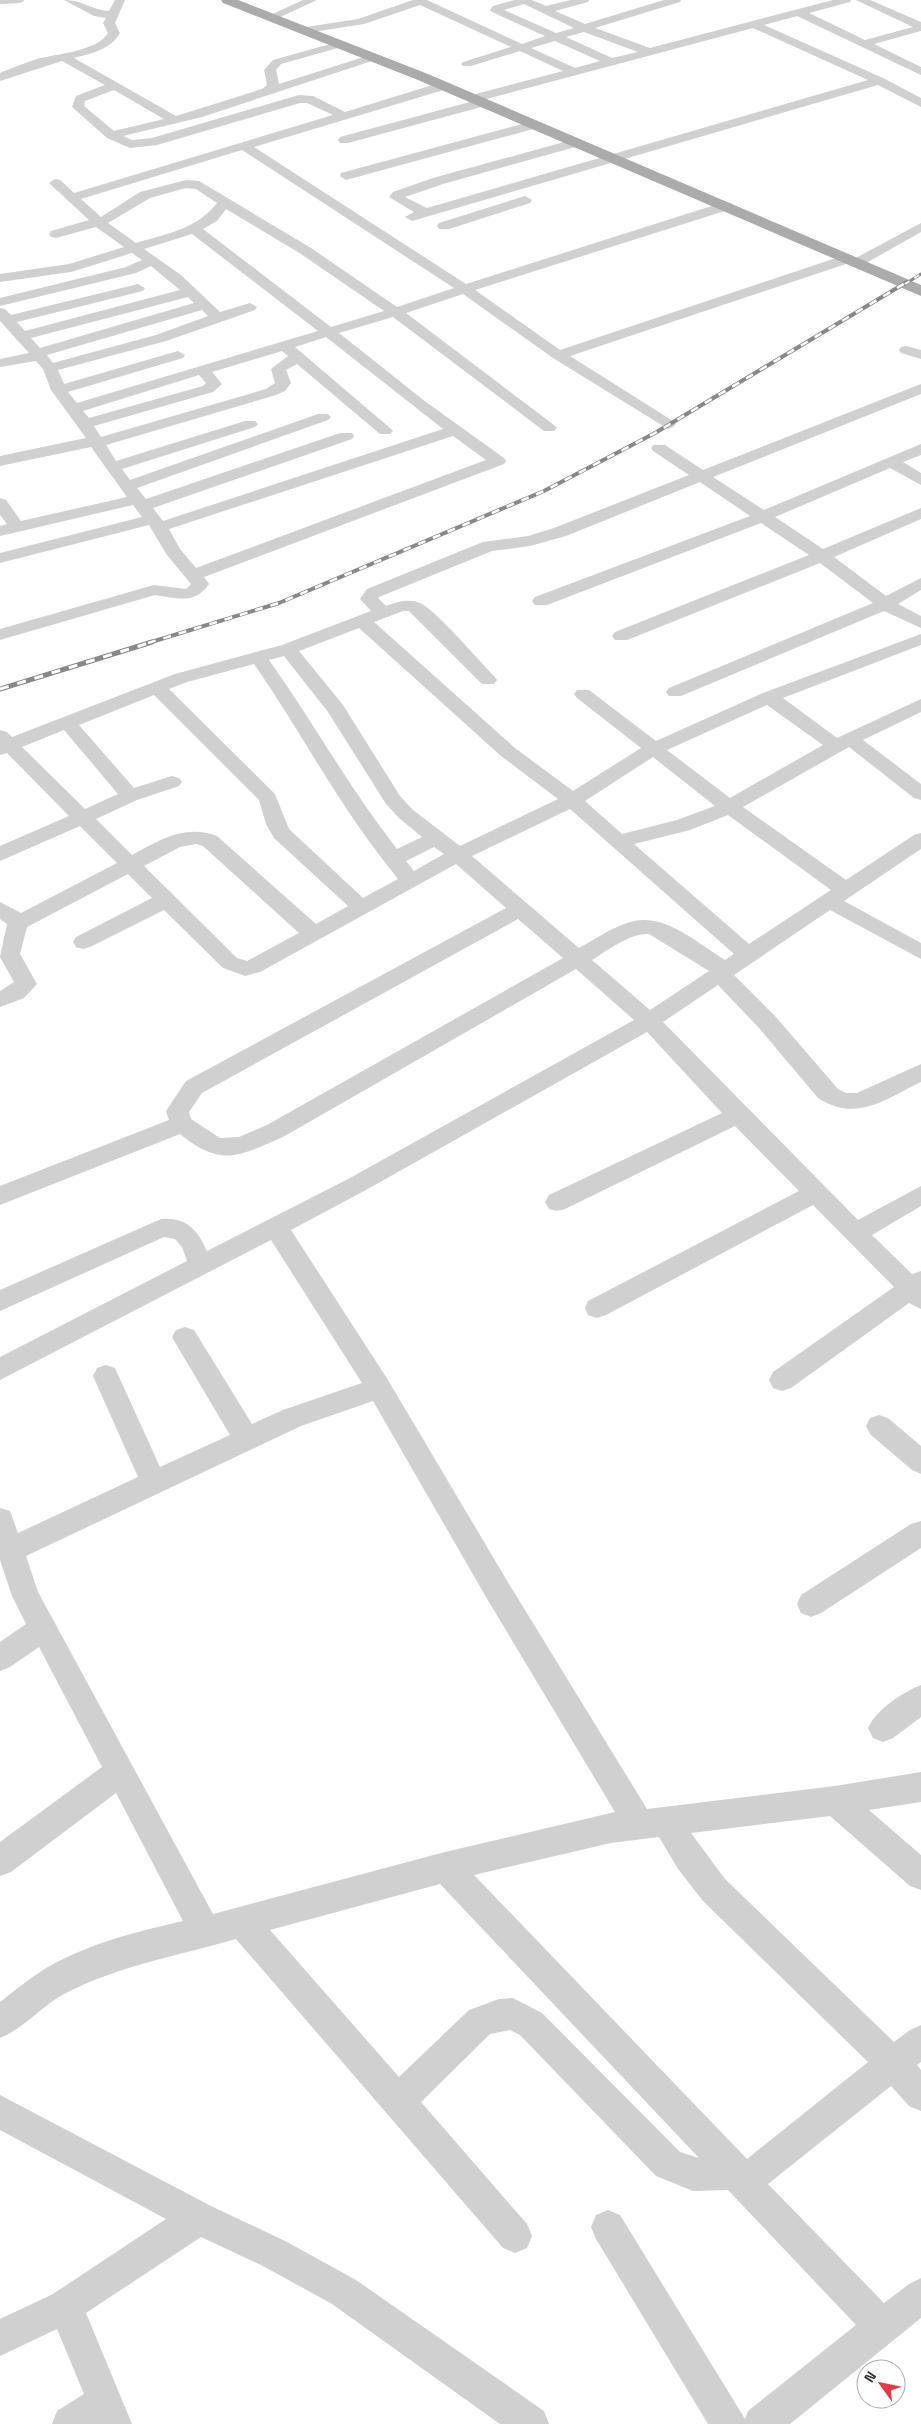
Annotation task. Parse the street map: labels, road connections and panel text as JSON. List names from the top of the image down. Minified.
{"north":"top left"}
